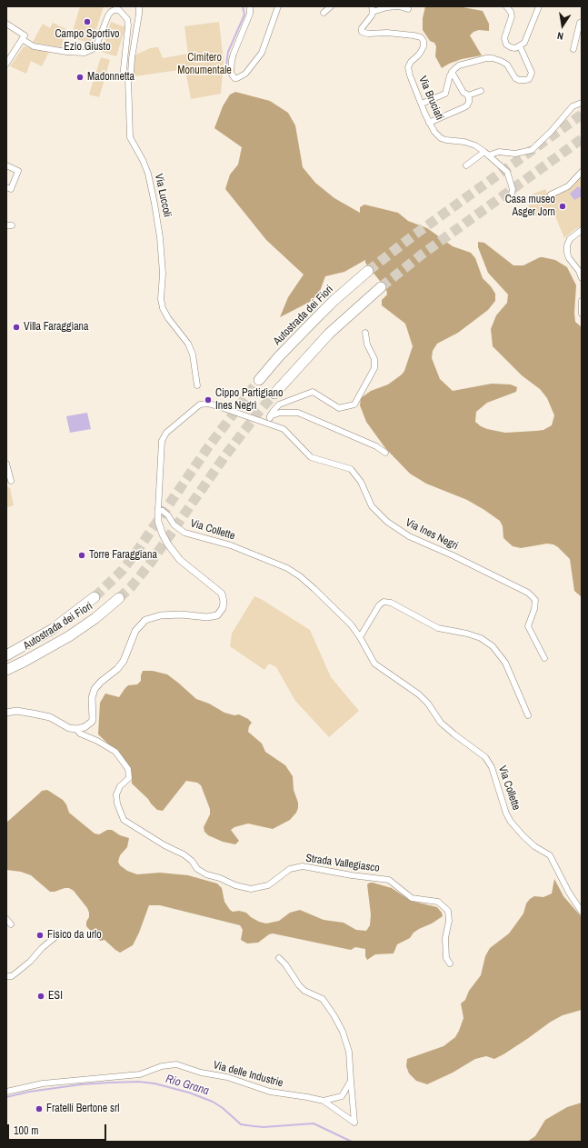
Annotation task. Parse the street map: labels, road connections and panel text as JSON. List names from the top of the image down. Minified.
{"streets":{"highway":["Autostrada dei Fiori"],"street":["Via Bruciati","Via Luccoli","Via Collette","Via Ines Negri","Strada Vallegiasco","Via delle Industrie"]},"crossings":[["Via Collette","Via Ines Negri"]],"water":["Rio Grana"],"parks":["Cimitero Monumentale"],"places":["Campo Sportivo Ezio Giusto","Madonnetta","Casa museo Asger Jorn","Villa Faraggiana","Cippo Partigiano Ines Negri","Torre Faraggiana","Fisico da urlo","ESI","Fratelli Bertone srl"],"scale_bar":"100 m","north":"bottom"}
